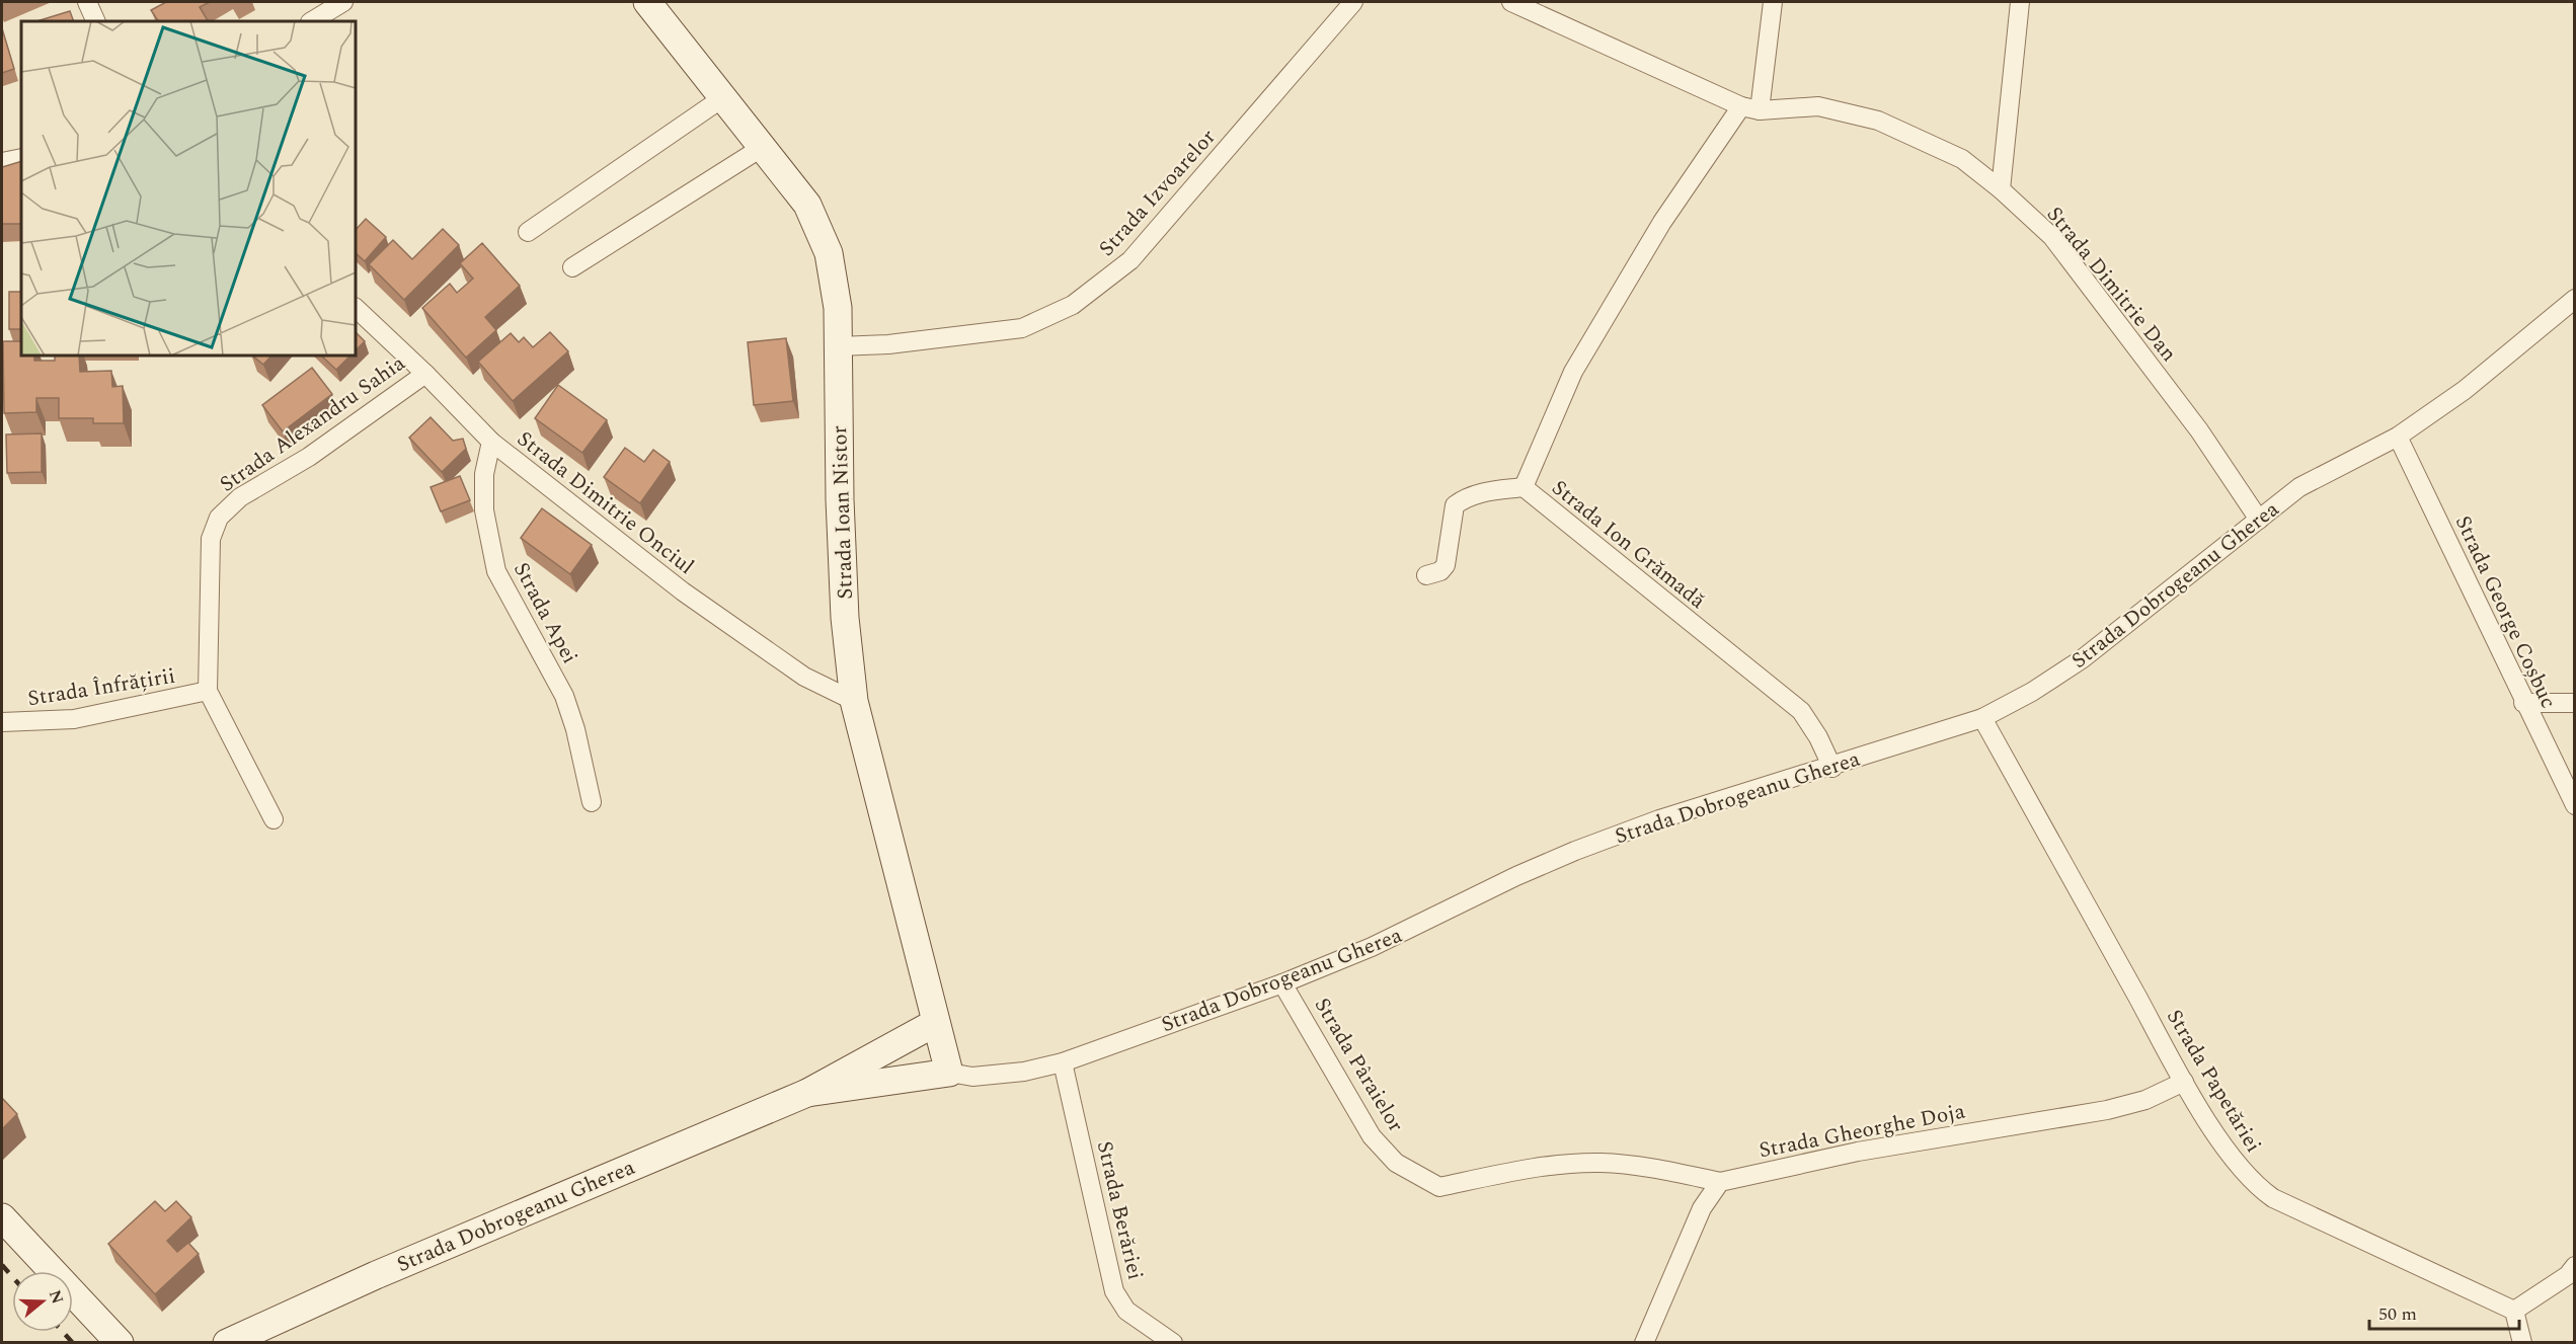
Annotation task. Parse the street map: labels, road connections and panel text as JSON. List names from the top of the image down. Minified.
{"streets":{"street":["Strada Izvoarelor","Strada Dimitrie Dan","Strada Alexandru Sahia","Strada Dimitrie Onciul","Strada Ioan Nistor","Strada Ion Grămadă","Strada Dobrogeanu Gherea","Strada George Coșbuc","Strada Apei","Strada Înfrățirii","Strada Pâraielor","Strada Papetăriei","Strada Gheorghe Doja","Strada Berăriei"]},"crossings":[["Strada Izvoarelor","Strada Ioan Nistor"],["Strada Dimitrie Dan","Strada Ion Grămadă"],["Strada Dimitrie Dan","Strada Dobrogeanu Gherea"],["Strada Alexandru Sahia","Strada Dimitrie Onciul"],["Strada Alexandru Sahia","Strada Înfrățirii"],["Strada Dimitrie Onciul","Strada Ioan Nistor"],["Strada Dimitrie Onciul","Strada Apei"],["Strada Ioan Nistor","Strada Dobrogeanu Gherea"],["Strada Ion Grămadă","Strada Dobrogeanu Gherea"],["Strada Dobrogeanu Gherea","Strada George Coșbuc"],["Strada Dobrogeanu Gherea","Strada Pâraielor"],["Strada Dobrogeanu Gherea","Strada Papetăriei"],["Strada Dobrogeanu Gherea","Strada Berăriei"],["Strada Pâraielor","Strada Gheorghe Doja"],["Strada Papetăriei","Strada Gheorghe Doja"]],"scale_bar":"50 m","north":"right"}
